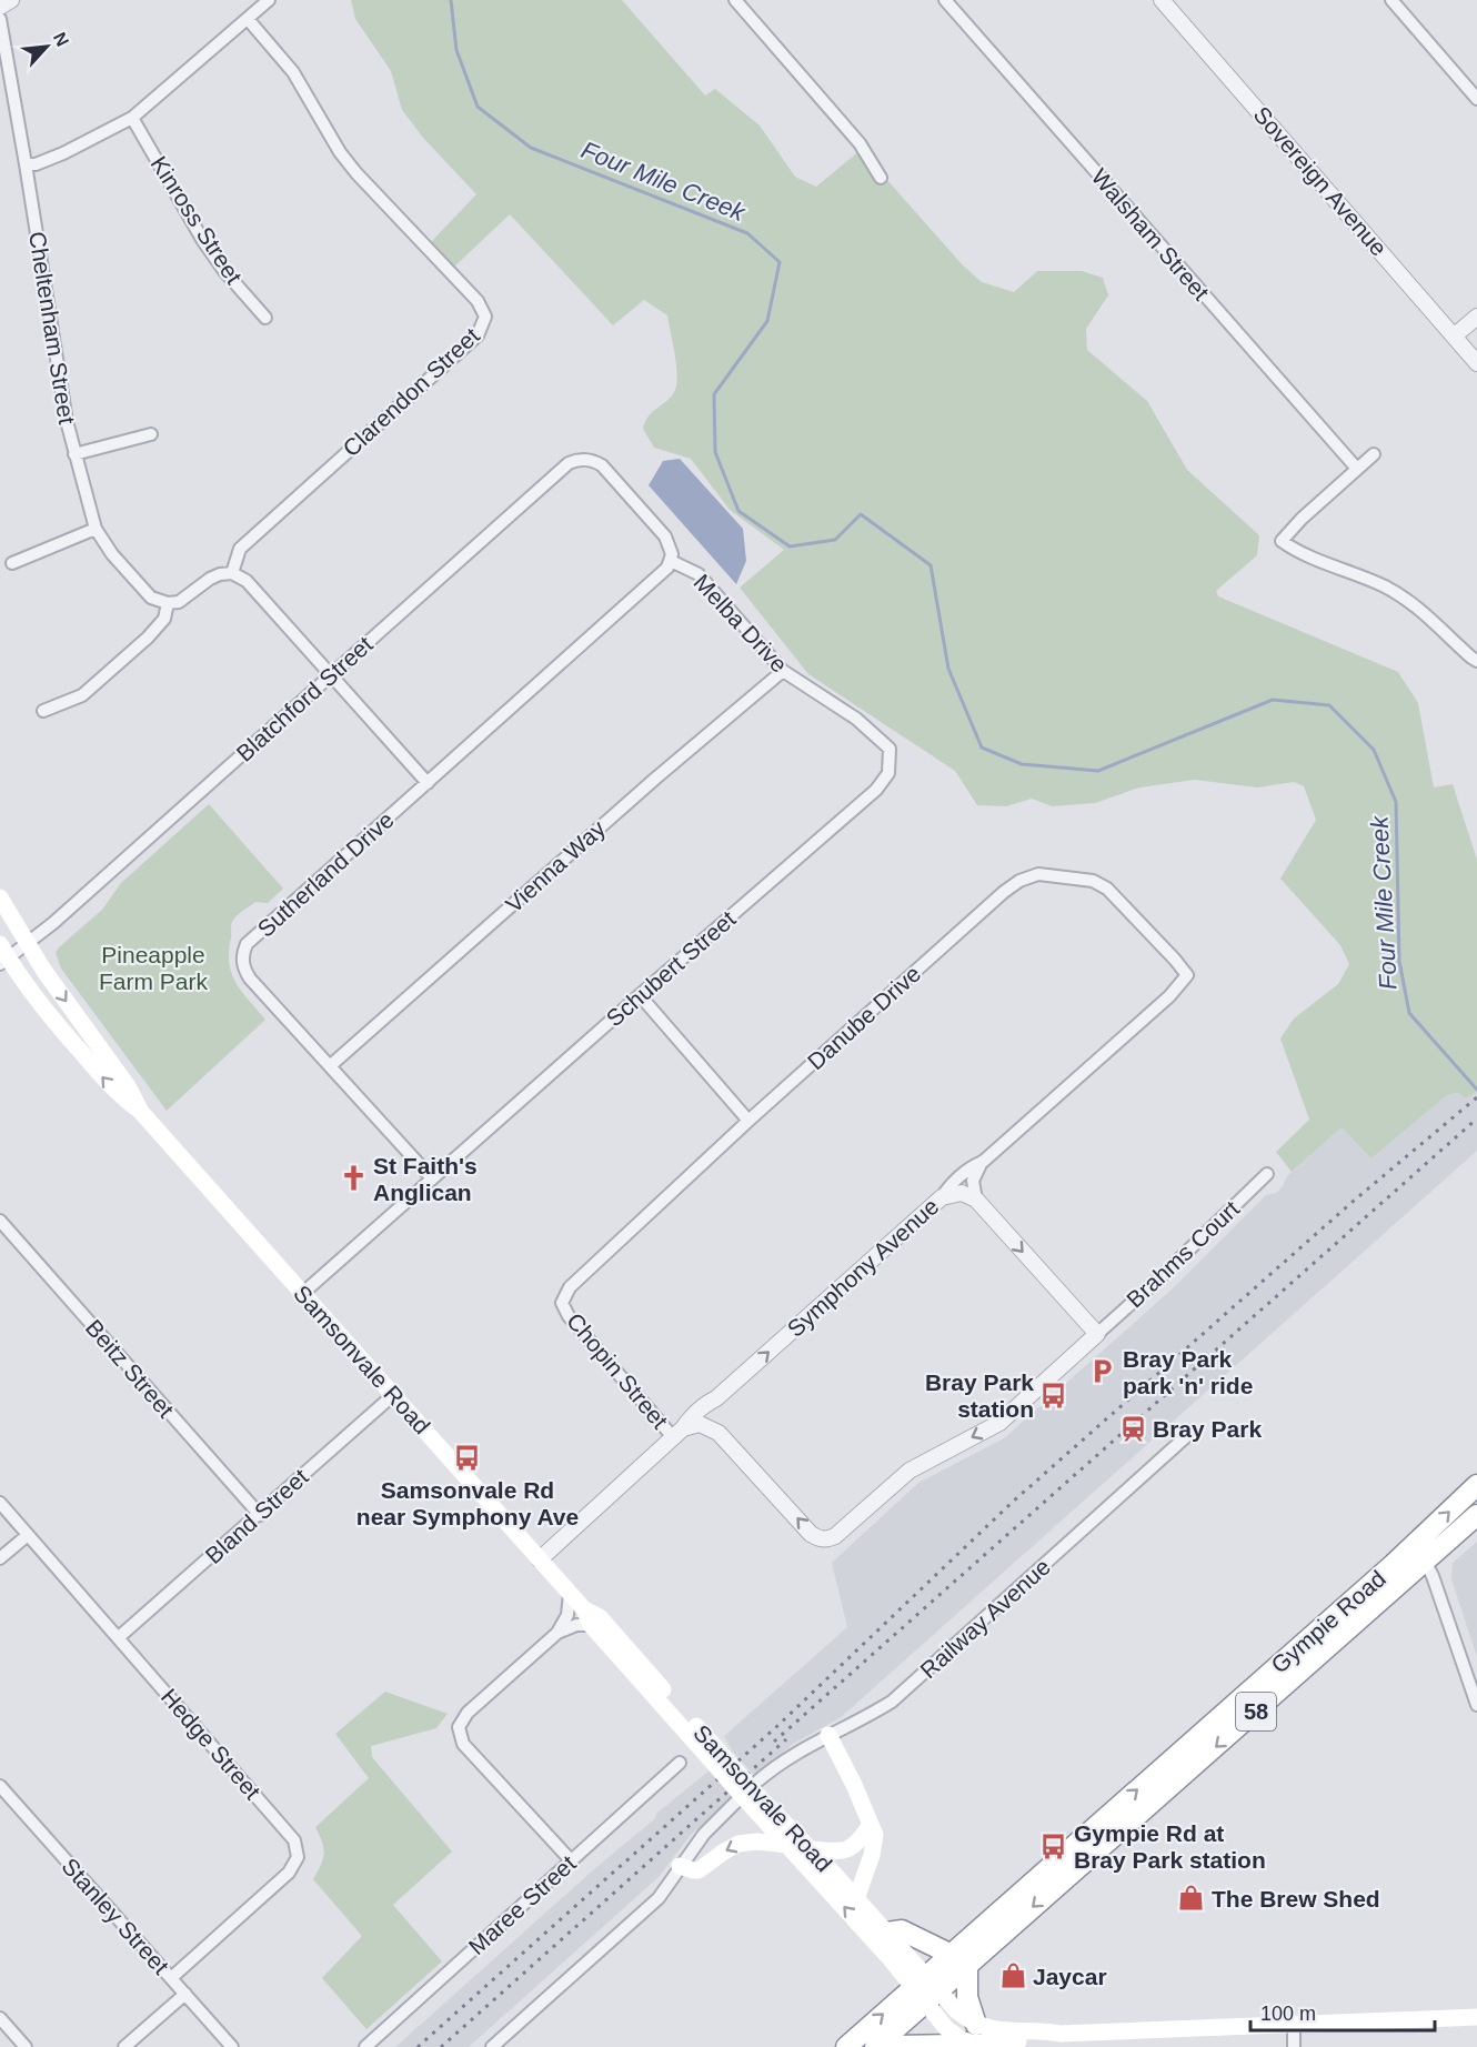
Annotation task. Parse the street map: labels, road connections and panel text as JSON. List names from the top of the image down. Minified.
{"streets":{"highway":["Gympie Road","58"],"main road":["Samsonvale Road"],"street":["Sovereign Avenue","Kinross Street","Walsham Street","Cheltenham Street","Clarendon Street","Melba Drive","Blatchford Street","Vienna Way","Sutherland Drive","Schubert Street","Danube Drive","Brahms Court","Symphony Avenue","Beitz Street","Chopin Street","Bland Street","Railway Avenue","Hedge Street","Maree Street","Stanley Street"]},"crossings":[["Melba Drive","Blatchford Street"],["Melba Drive","Vienna Way"],["Melba Drive","Sutherland Drive"],["Melba Drive","Schubert Street"],["Blatchford Street","Samsonvale Road"],["Vienna Way","Sutherland Drive"],["Sutherland Drive","Schubert Street"],["Danube Drive","Symphony Avenue"],["Danube Drive","Chopin Street"],["Symphony Avenue","Samsonvale Road"],["Symphony Avenue","Chopin Street"],["Samsonvale Road","Bland Street"],["Samsonvale Road","Railway Avenue"],["Samsonvale Road","Gympie Road"],["Beitz Street","Bland Street"],["Bland Street","Hedge Street"],["Hedge Street","Stanley Street"]],"water":["Four Mile Creek"],"parks":["Pineapple Farm Park"],"places":{"church":["St Faith's Anglican"],"parking":["Bray Park park 'n' ride"],"bus stop":["Bray Park station","Samsonvale Rd near Symphony Ave","Gympie Rd at Bray Park station"],"station":["Bray Park"],"shop":["The Brew Shed","Jaycar"]},"scale_bar":"100 m","north":"top right"}
